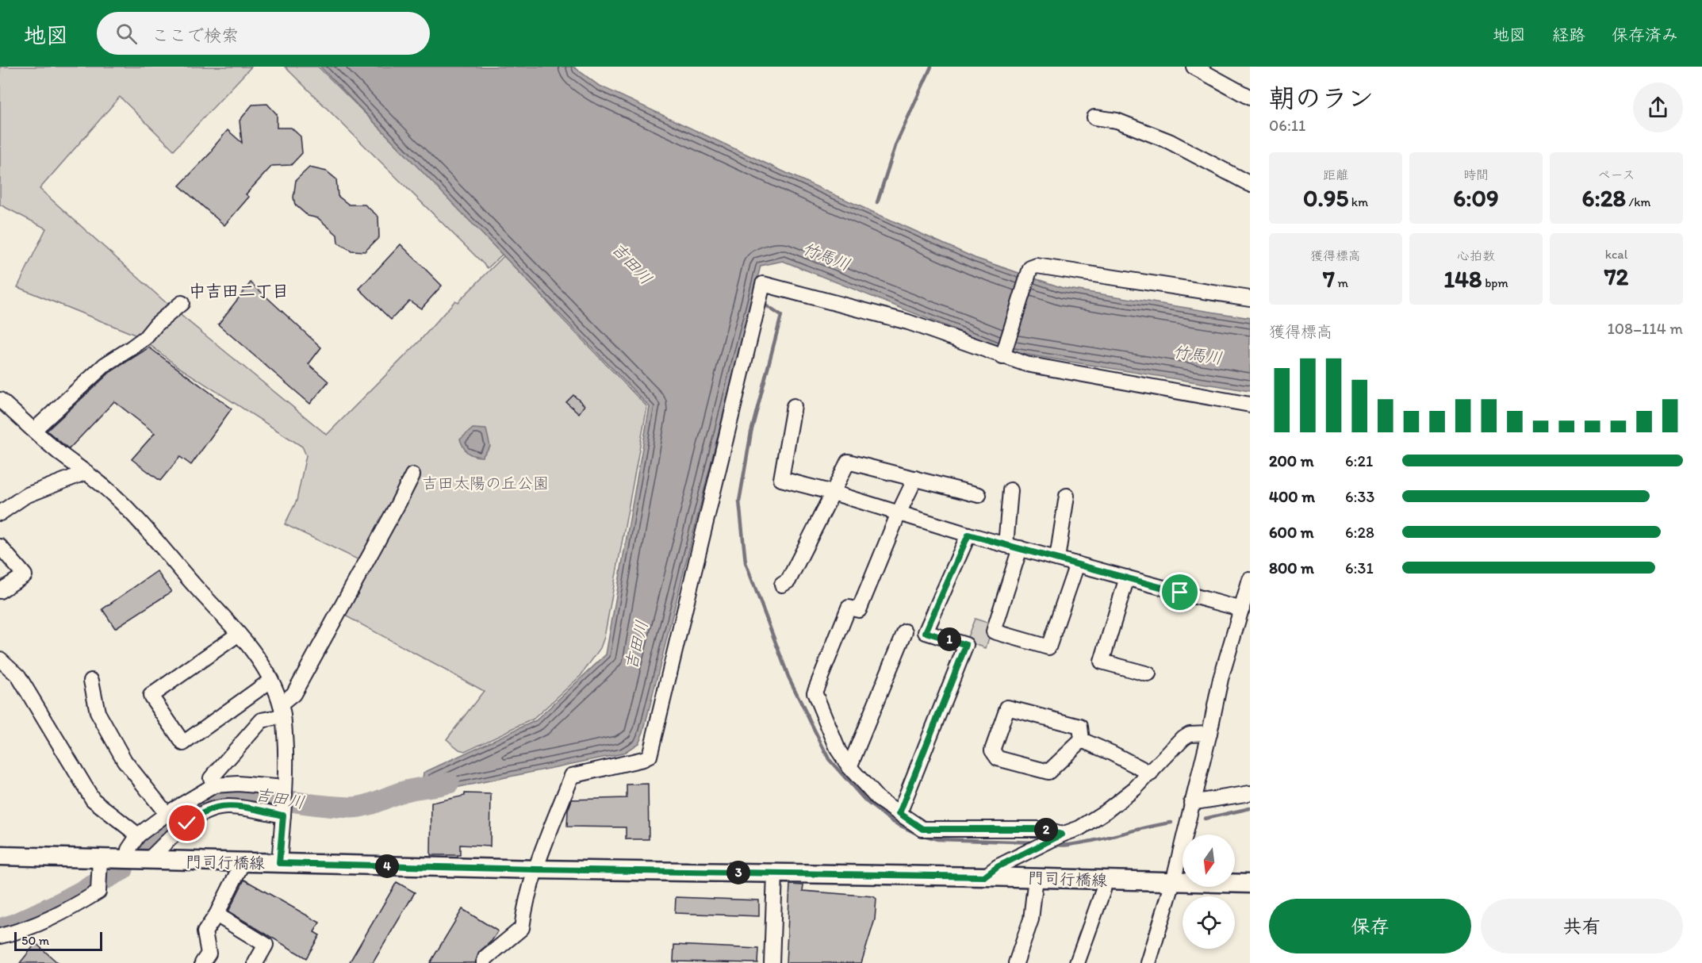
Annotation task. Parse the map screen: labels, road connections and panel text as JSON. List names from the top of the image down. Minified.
{"streets":{"main road":["門司行橋線"]},"districts":["中吉田二丁目"],"water":["竹馬川","吉田川"],"parks":["吉田太陽の丘公園"],"scale_bar":"50 m","north":"bottom","page":{"header":"地図","search":"ここで検索","nav":["地図","経路","保存済み"],"heading":["朝のラン","06:11"],"stats":[["距離","0.95 km"],["時間","6:09"],["ペース","6:28 /km"],["獲得標高","7 m"],["心拍数","148 bpm"],["kcal","72"]],"chart":["獲得標高","108–114 m"],"list":[{"name":"200 m","note":"6:21"},{"name":"400 m","note":"6:33"},{"name":"600 m","note":"6:28"},{"name":"800 m","note":"6:31"}],"pins":["1","2","4","3"],"buttons":["保存","共有"],"scale":"50 m"}}
